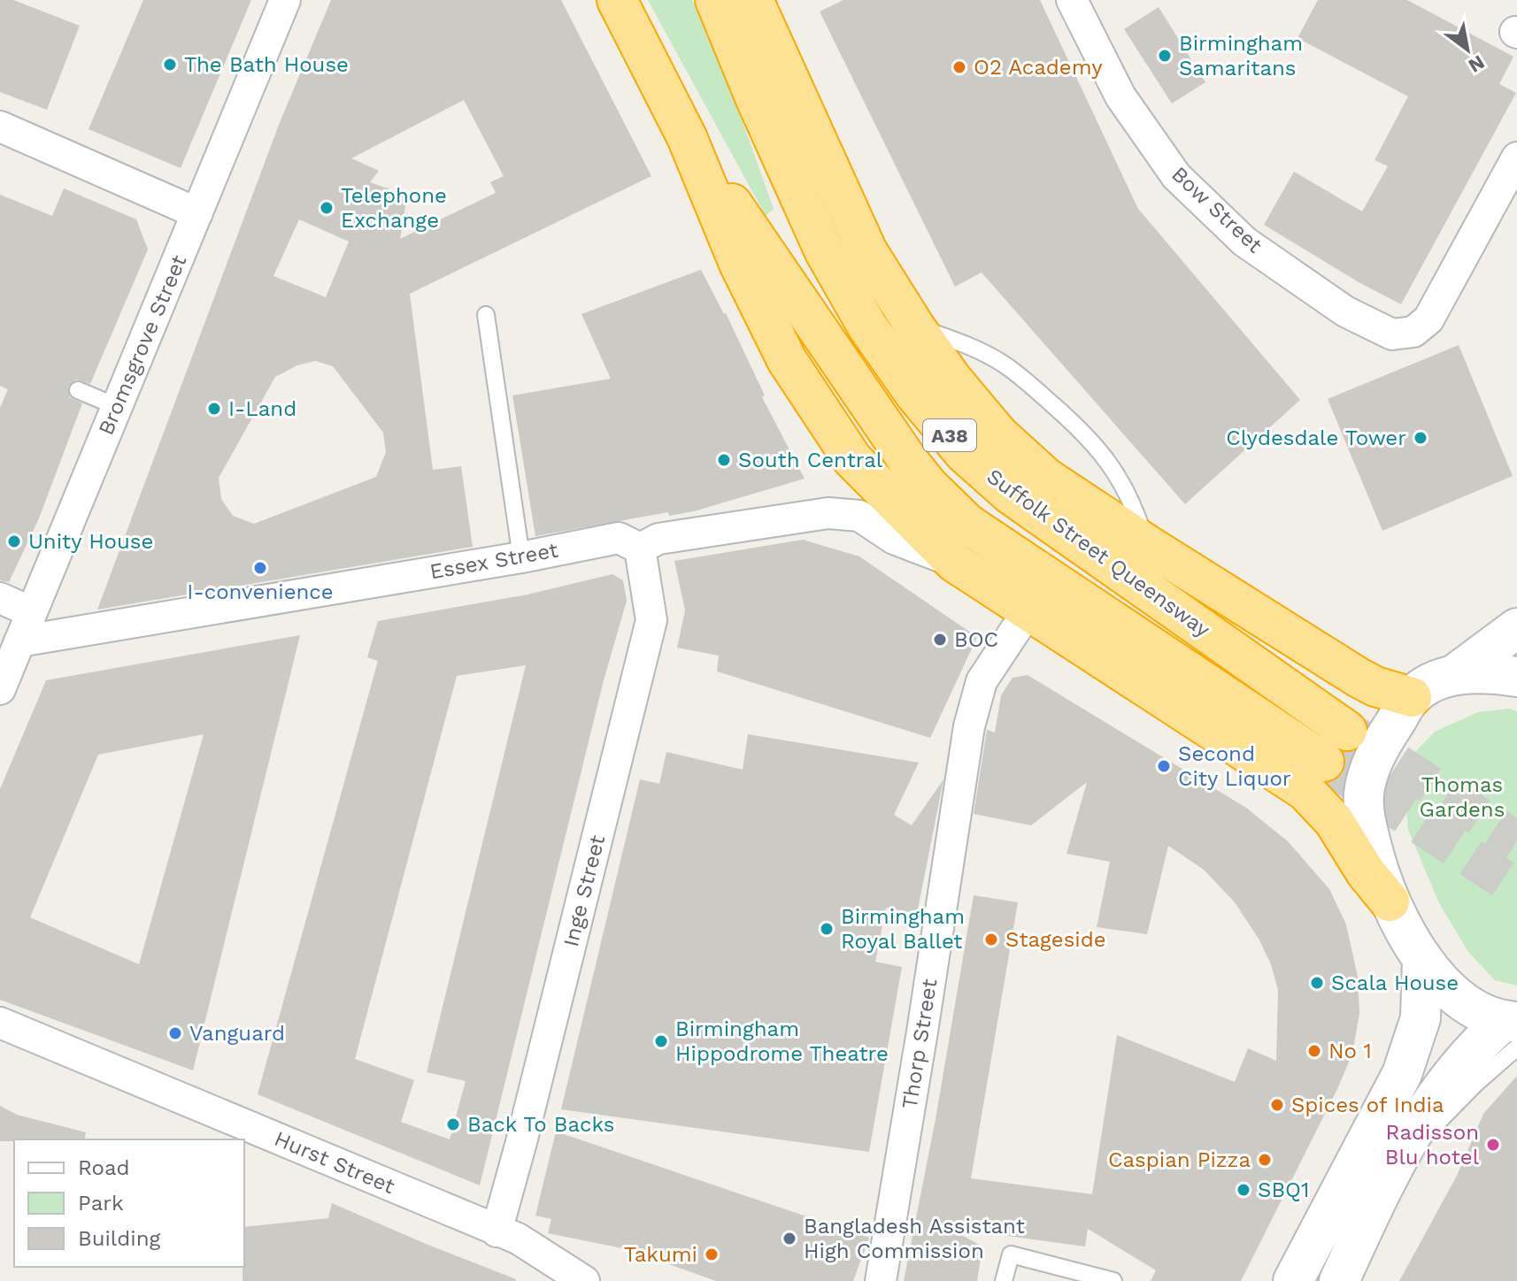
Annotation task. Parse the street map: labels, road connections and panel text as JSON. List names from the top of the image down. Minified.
{"streets":{"highway":["A38","Suffolk Street Queensway"],"street":["Bow Street","Bromsgrove Street","Essex Street","Inge Street","Thorp Street","Hurst Street"]},"crossings":[["Bromsgrove Street","Essex Street"],["A38","Suffolk Street Queensway"],["Essex Street","Inge Street"],["Inge Street","Hurst Street"]],"parks":["Thomas Gardens"],"places":["Birmingham Samaritans","The Bath House","O2 Academy","Telephone Exchange","I-Land","Clydesdale Tower","South Central","Unity House","I-convenience","BOC","Second City Liquor","Birmingham Royal Ballet","Stageside","Scala House","Vanguard","Birmingham Hippodrome Theatre","No 1","Spices of India","Back To Backs","Radisson Blu hotel","Caspian Pizza","SBQ1","Bangladesh Assistant High Commission","Takumi"],"legend":["Road","Park","Building"],"north":"bottom right"}
